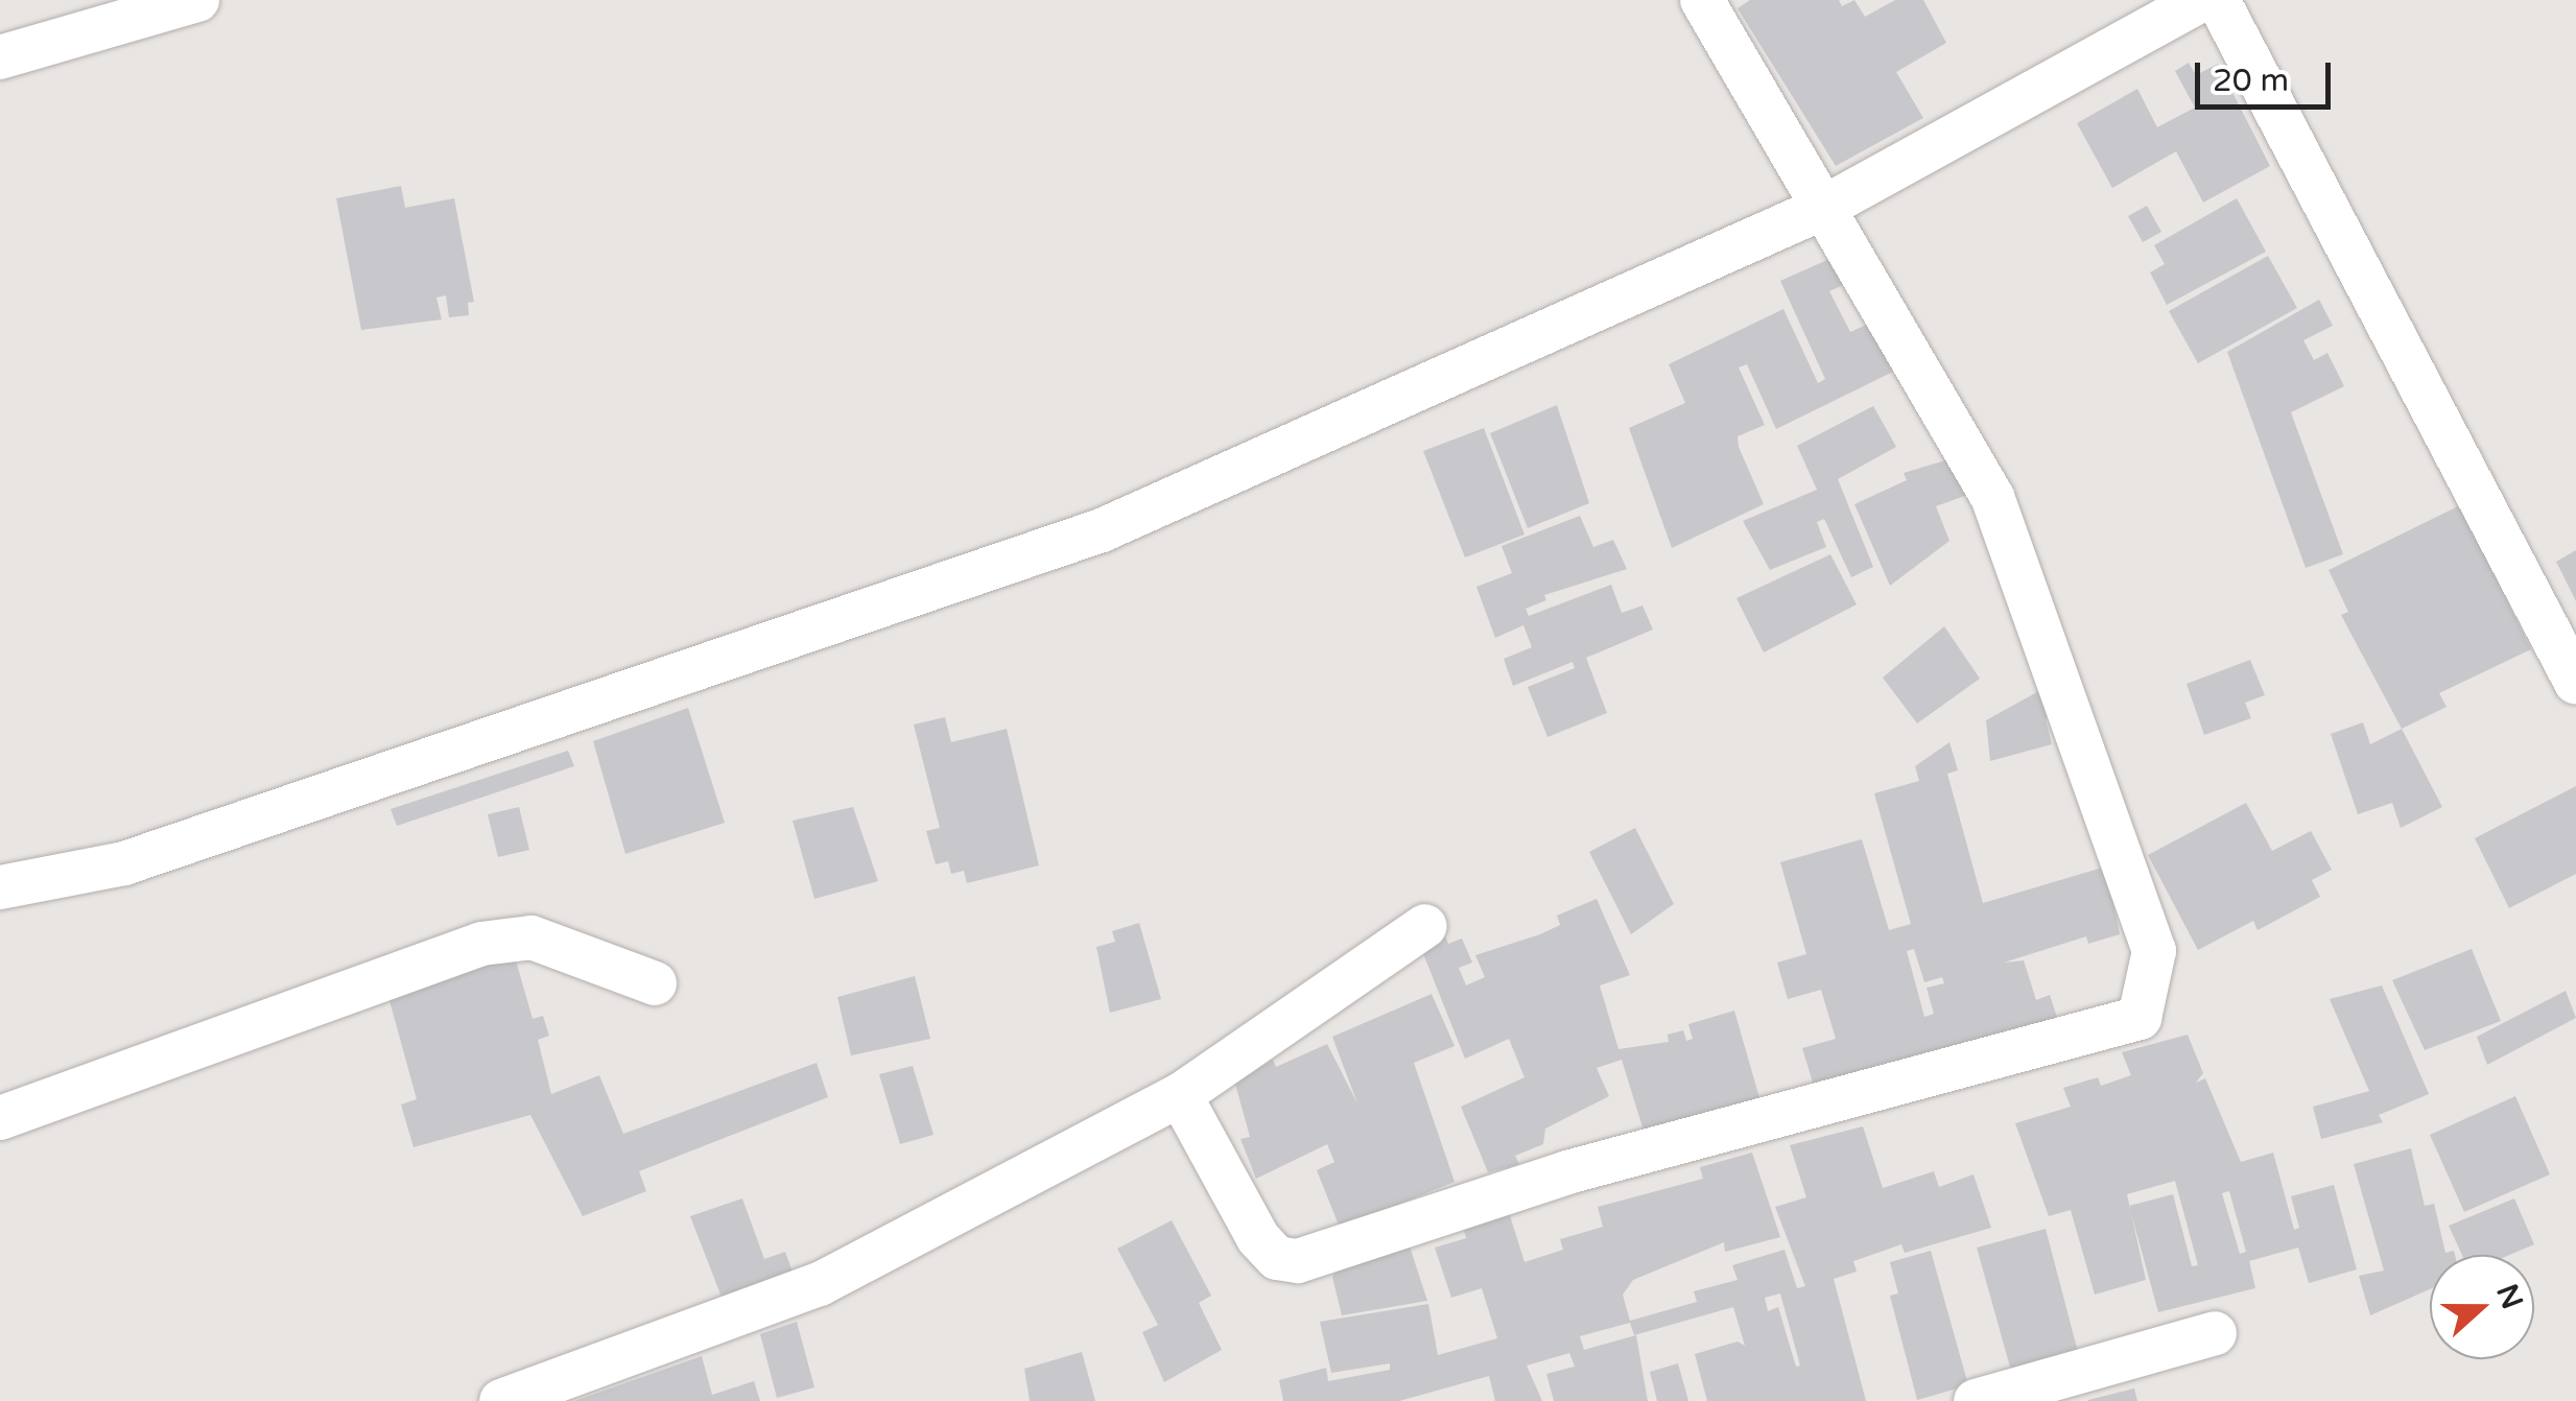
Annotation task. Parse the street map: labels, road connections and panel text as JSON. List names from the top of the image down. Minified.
{"scale_bar":"20 m","north":"right"}
